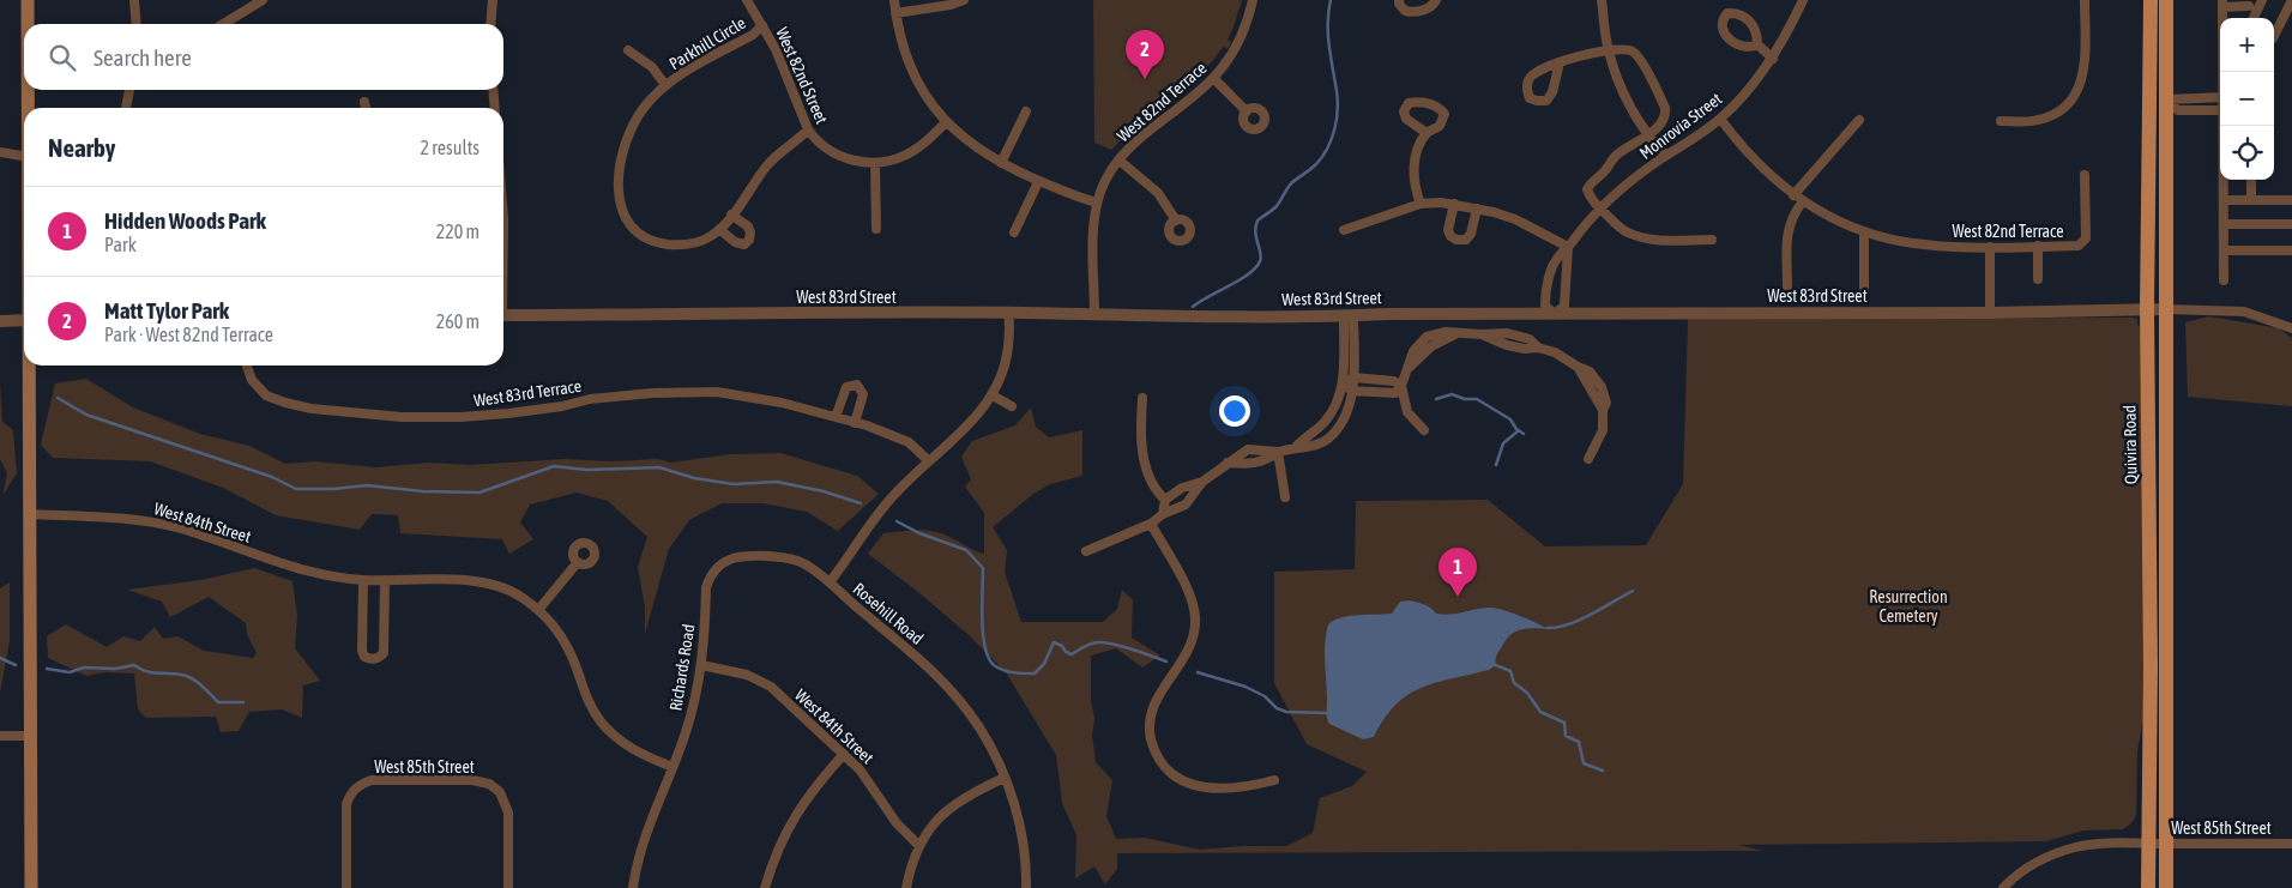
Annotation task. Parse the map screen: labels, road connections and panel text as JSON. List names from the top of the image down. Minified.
{"streets":{"main road":["Quivira Road"],"street":["Parkhill Circle","West 82nd Street","West 82nd Terrace","Monrovia Street","West 83rd Street","West 83rd Terrace","West 84th Street","Rosehill Road","Richards Road","West 85th Street"]},"crossings":[["Parkhill Circle","West 82nd Street"],["West 82nd Terrace","Monrovia Street"],["Monrovia Street","West 83rd Street"],["West 83rd Street","Quivira Road"],["West 83rd Street","Rosehill Road"],["West 83rd Terrace","Rosehill Road"],["Quivira Road","West 85th Street"],["West 84th Street","Richards Road"],["Rosehill Road","Richards Road"]],"parks":["Resurrection Cemetery"],"page":{"map_buttons":["+","−"],"search":"Search here","pins":["2","1"],"heading":["Nearby","2 results"],"list":[{"mark":"1","name":"Hidden Woods Park","note":"Park","value":"220 m"},{"mark":"2","name":"Matt Tylor Park","note":"Park · West 82nd Terrace","value":"260 m"}]}}
